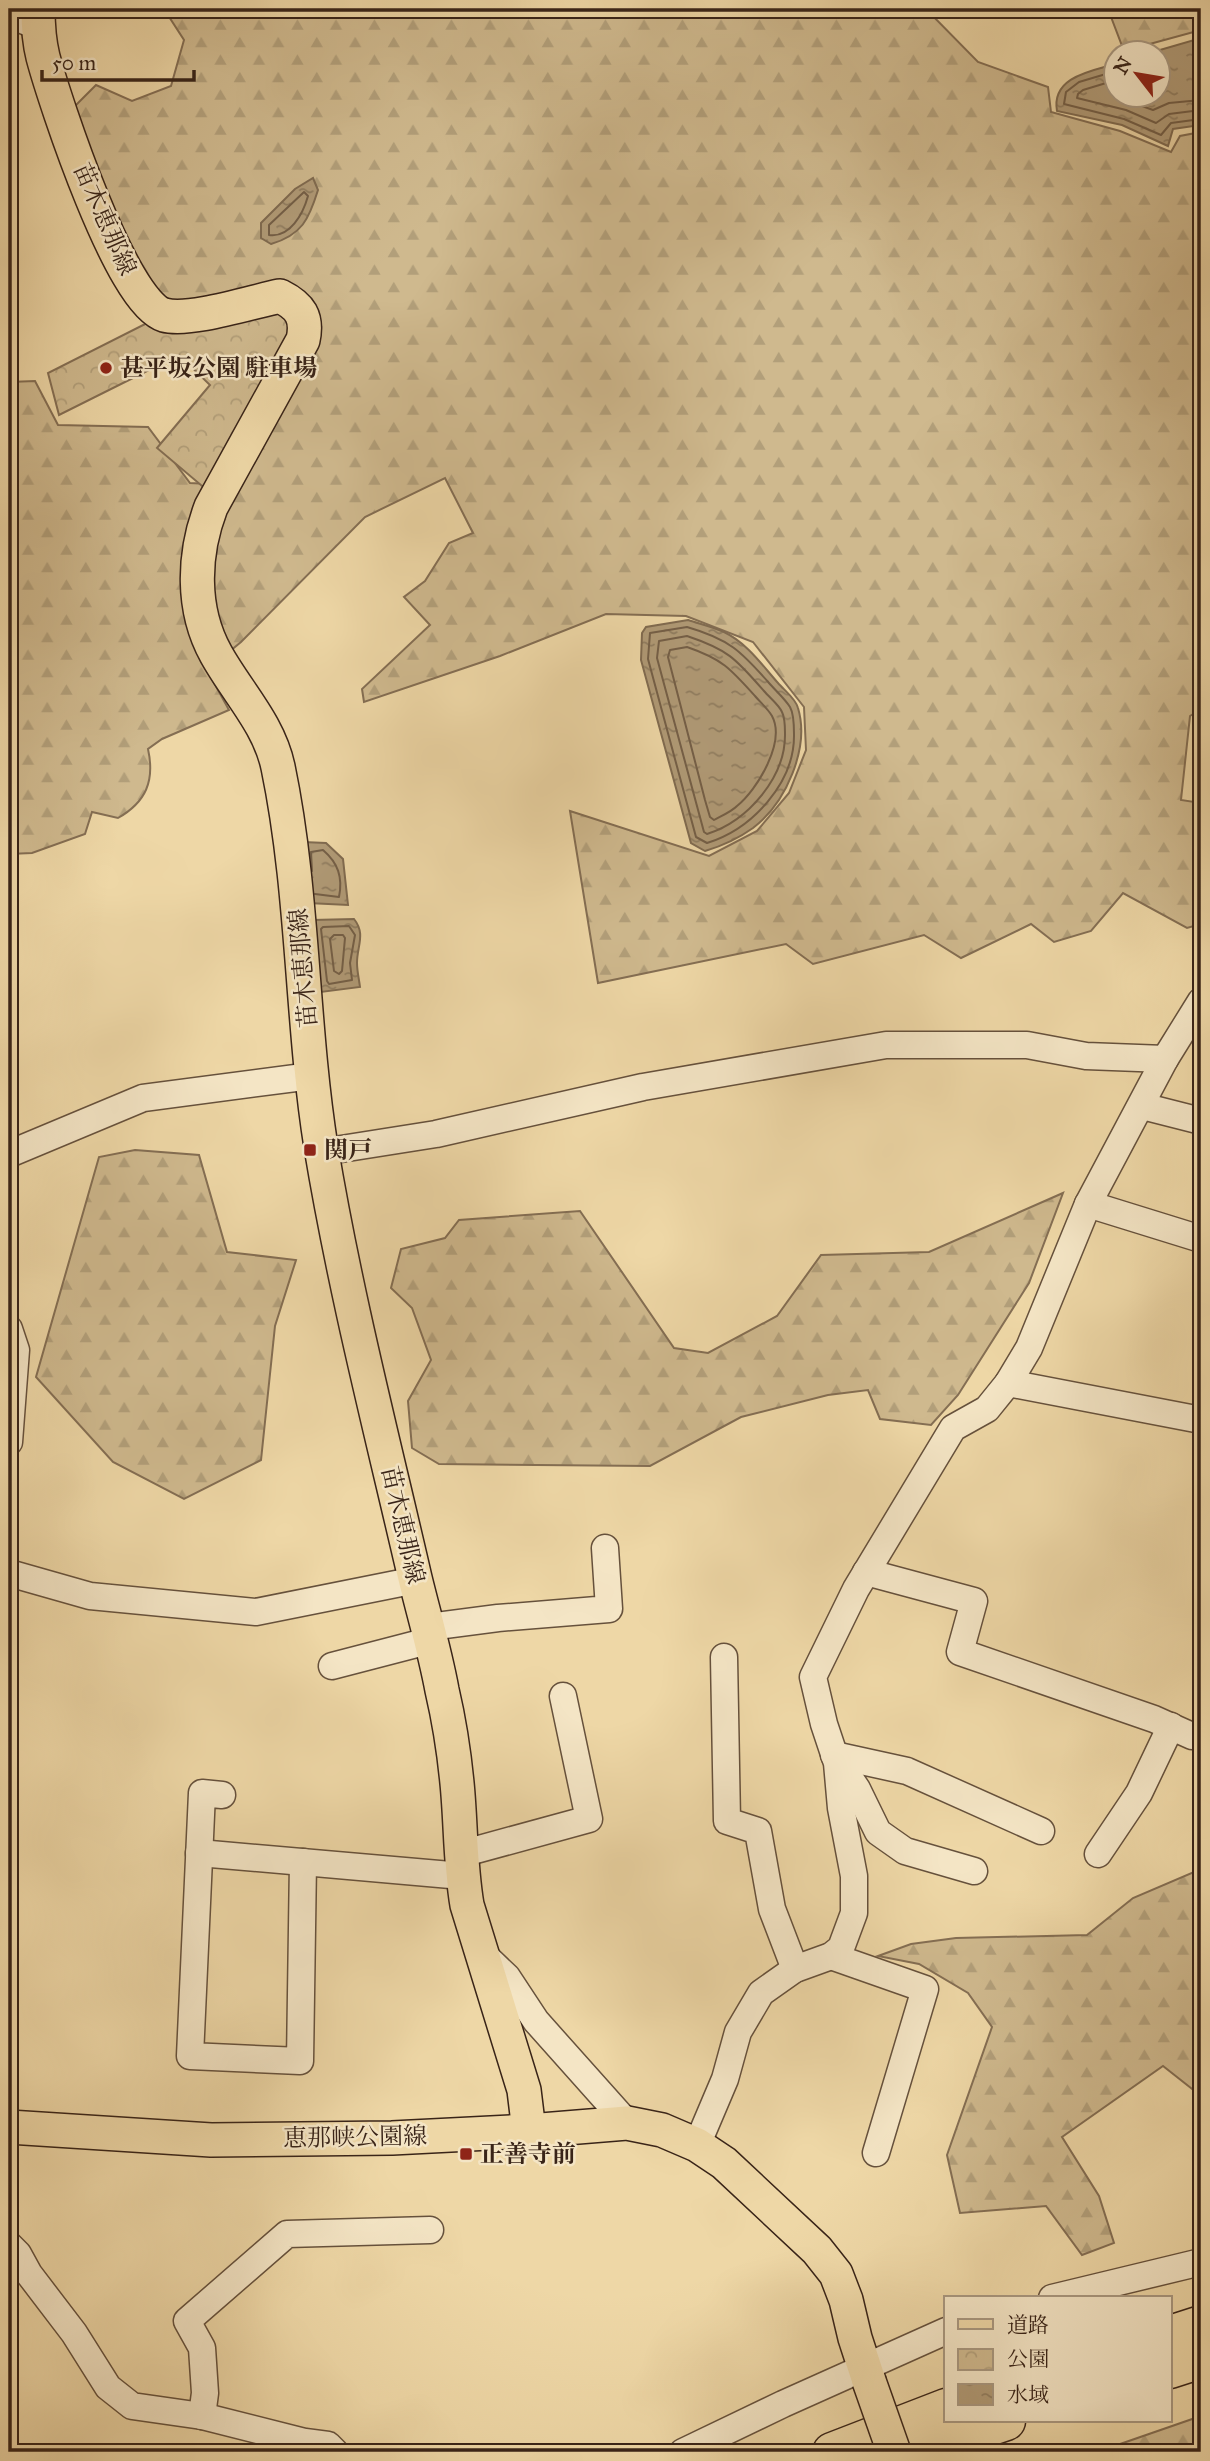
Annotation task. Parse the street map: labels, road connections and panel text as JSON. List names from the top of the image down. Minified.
{"streets":{"main road":["苗木恵那線","恵那峡公園線"]},"crossings":[["苗木恵那線","恵那峡公園線"]],"places":{"other":["甚平坂公園 駐車場"],"transit":["関戸","正善寺前"]},"legend":["道路","公園","水域"],"scale_bar":"50 m","north":"top left"}
